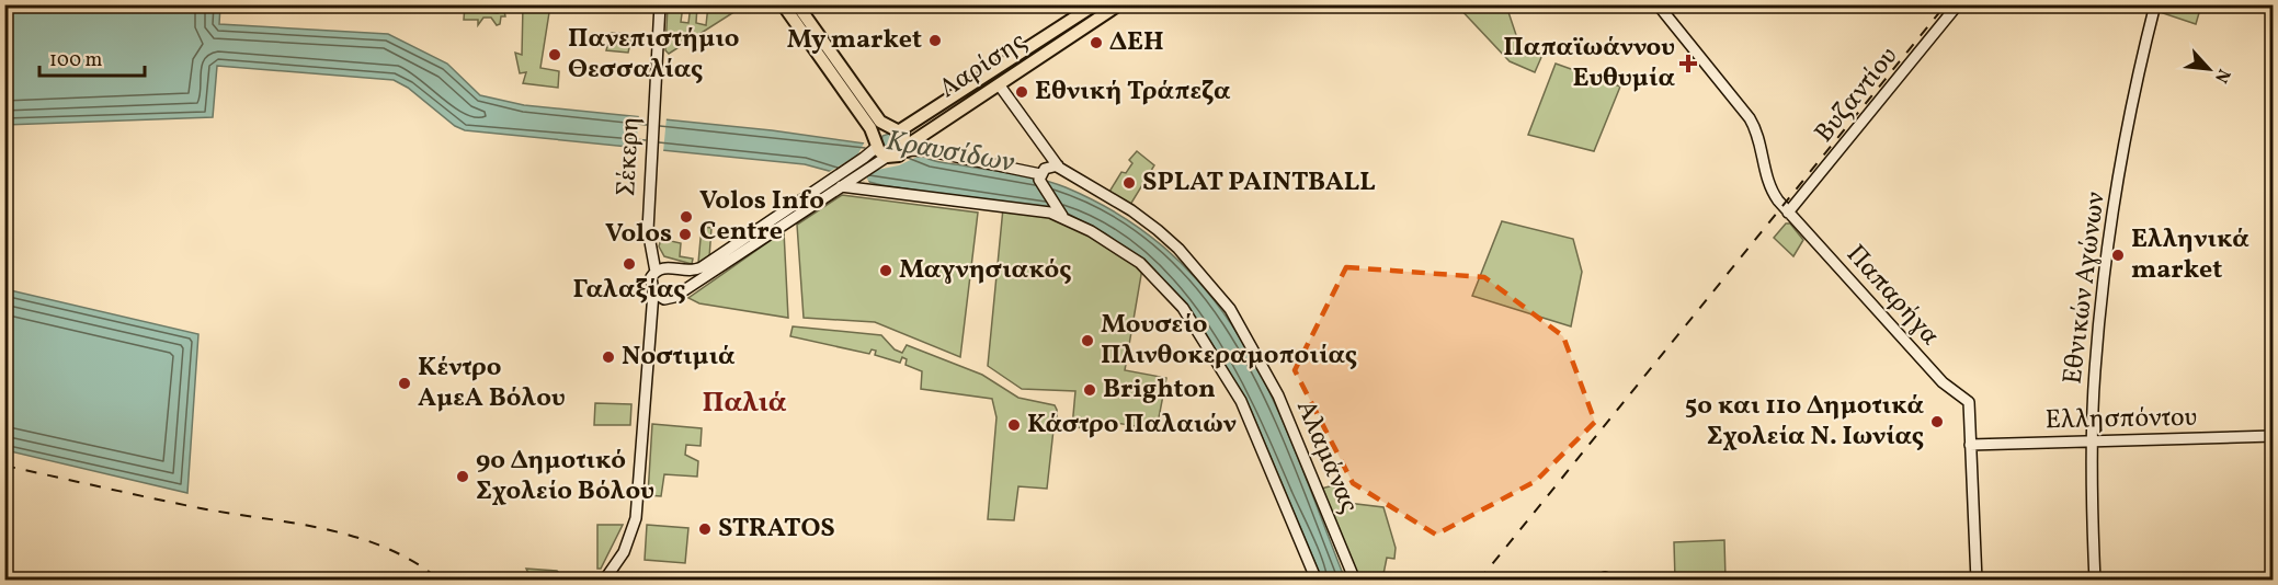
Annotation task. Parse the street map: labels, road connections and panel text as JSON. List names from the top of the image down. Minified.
{"streets":{"main road":["Λαρίσης"],"street":["Βυζαντίου","Σέκερη","Εθνικών Αγώνων","Παπαρήγα","Ελλησπόντου","Αλαμάνας"]},"crossings":[["Βυζαντίου","Παπαρήγα"],["Εθνικών Αγώνων","Ελλησπόντου"],["Παπαρήγα","Ελλησπόντου"]],"districts":["Παλιά"],"water":["Κραυσίδων"],"places":{"other":["My market","ΔΕΗ","Πανεπιστήμιο Θεσσαλίας","Εθνική Τράπεζα","SPLAT PAINTBALL","Volos Info Centre","Volos","Ελληνικά market","Γαλαξίας","Μαγνησιακός","Μουσείο Πλινθοκεραμοποιίας","Νοστιμιά","Κέντρο ΑμεΑ Βόλου","Brighton","5ο και 11ο Δημοτικά Σχολεία Ν. Ιωνίας","Κάστρο Παλαιών","9ο Δημοτικό Σχολείο Βόλου","STRATOS"],"health":["Παπαϊωάννου Ευθυμία"]},"scale_bar":"100 m","north":"bottom right"}
